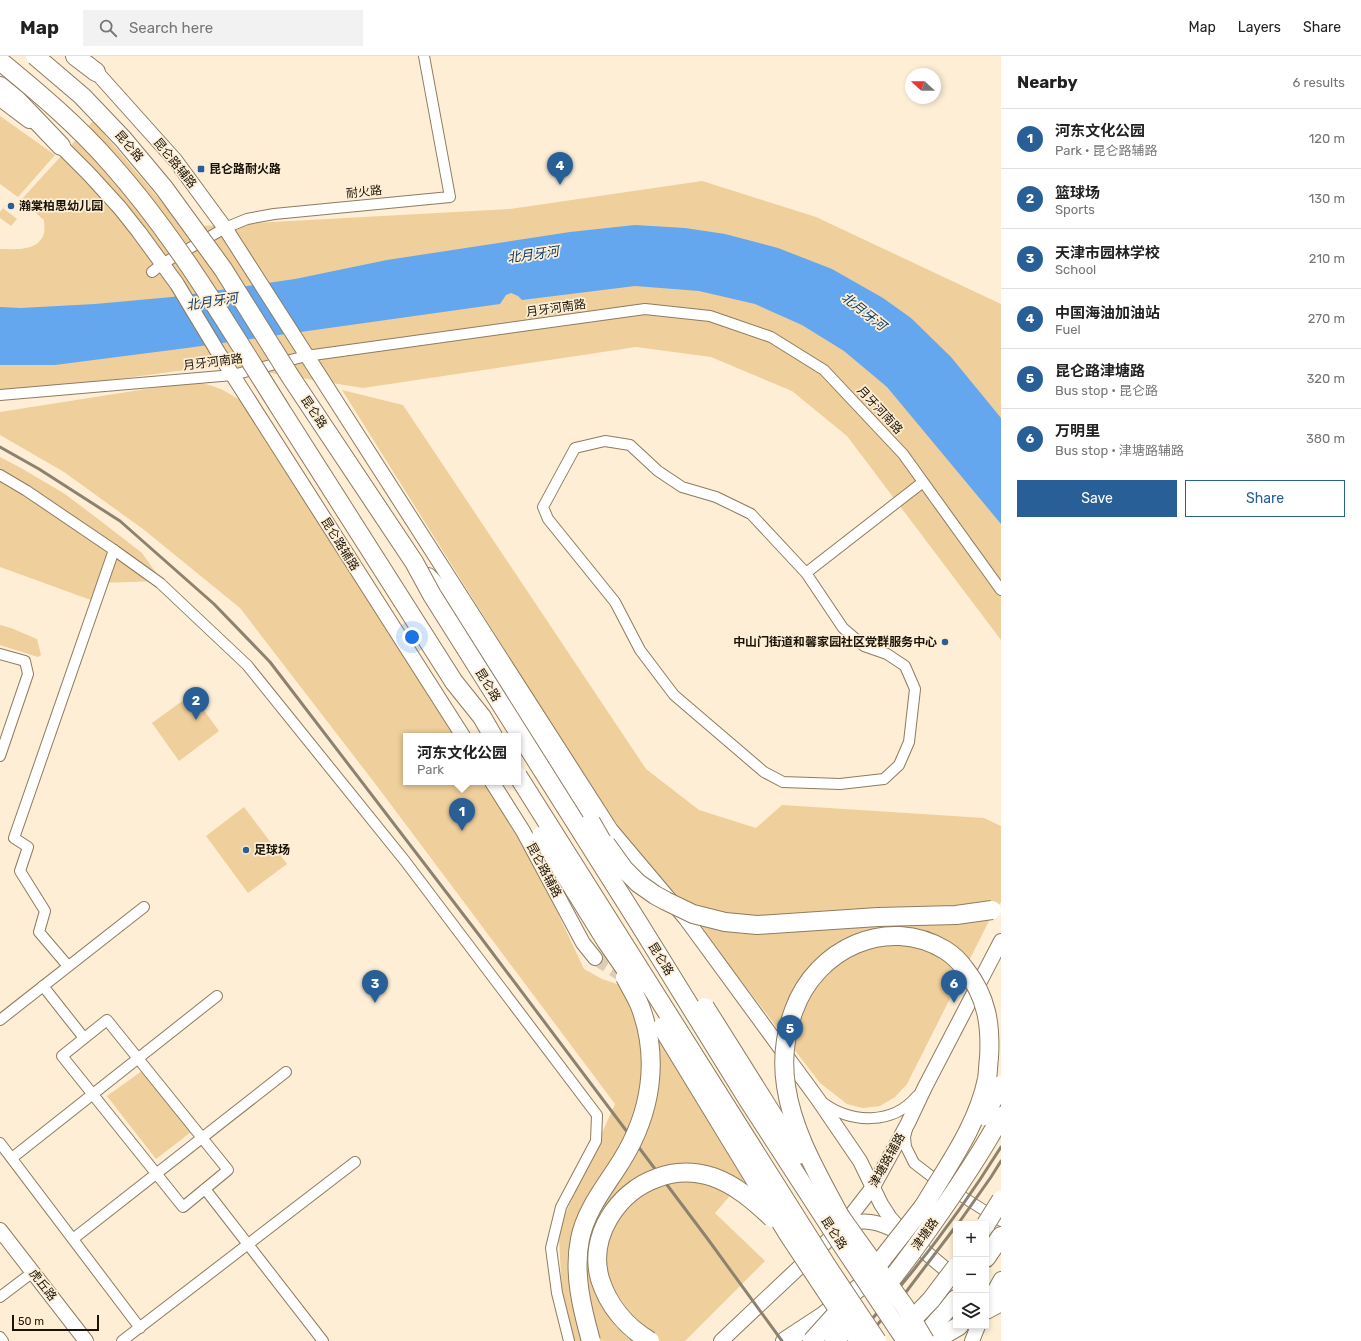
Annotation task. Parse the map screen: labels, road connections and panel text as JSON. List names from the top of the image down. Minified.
{"streets":{"highway":["昆仑路","津塘路"],"main road":["昆仑路辅路","津塘路辅路","虎丘路"],"street":["耐火路","月牙河南路"]},"crossings":[["昆仑路辅路","耐火路"],["昆仑路辅路","月牙河南路"],["昆仑路辅路","津塘路辅路"]],"water":["北月牙河"],"places":{"transit":["昆仑路耐火路"],"other":["瀚棠柏思幼儿园","中山门街道和馨家园社区党群服务中心","足球场"]},"scale_bar":"50 m","north":"left","page":{"header":"Map","search":"Search here","nav":["Map","Layers","Share"],"heading":["Nearby","6 results"],"list":[{"mark":"1","name":"河东文化公园","note":"Park · 昆仑路辅路","value":"120 m"},{"mark":"2","name":"篮球场","note":"Sports","value":"130 m"},{"mark":"3","name":"天津市园林学校","note":"School","value":"210 m"},{"mark":"4","name":"中国海油加油站","note":"Fuel","value":"270 m"},{"mark":"5","name":"昆仑路津塘路","note":"Bus stop · 昆仑路","value":"320 m"},{"mark":"6","name":"万明里","note":"Bus stop · 津塘路辅路","value":"380 m"}],"pins":["4","2","1","3","6","5"],"buttons":["Save","Share"],"popup":["河东文化公园","Park"],"map_buttons":["+","−"],"scale":"50 m"}}
